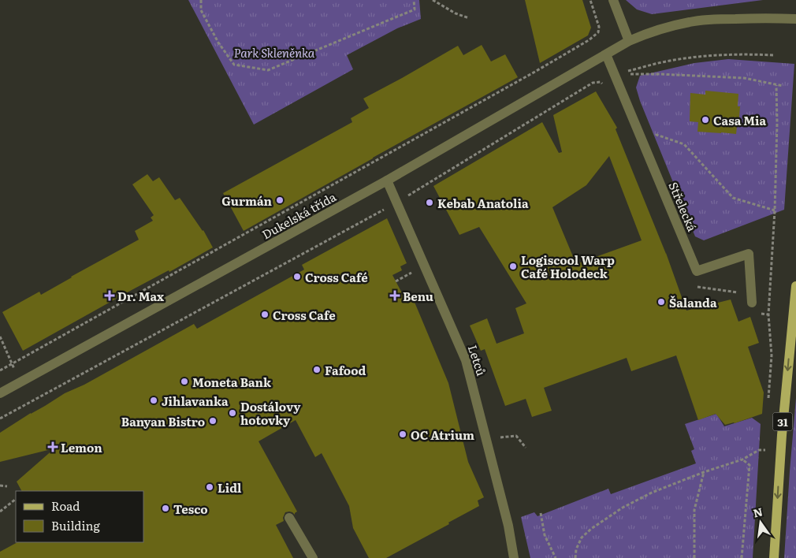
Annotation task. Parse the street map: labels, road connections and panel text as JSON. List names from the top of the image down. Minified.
{"streets":{"main road":["31"],"street":["Střelecká","Dukelská třída","Letců"]},"crossings":[["Střelecká","Dukelská třída"],["Dukelská třída","Letců"]],"parks":["Park Skleněnka"],"places":{"other":["Casa Mia","Gurmán","Kebab Anatolia","Logiscool Warp Café Holodeck","Cross Café","Šalanda","Cross Cafe","Fafood","Moneta Bank","Jihlavanka","Dostálovy hotovky","Banyan Bistro","OC Atrium","Lidl","Tesco"],"health":["Dr. Max","Benu","Lemon"]},"legend":["Road","Building"],"north":"top"}
